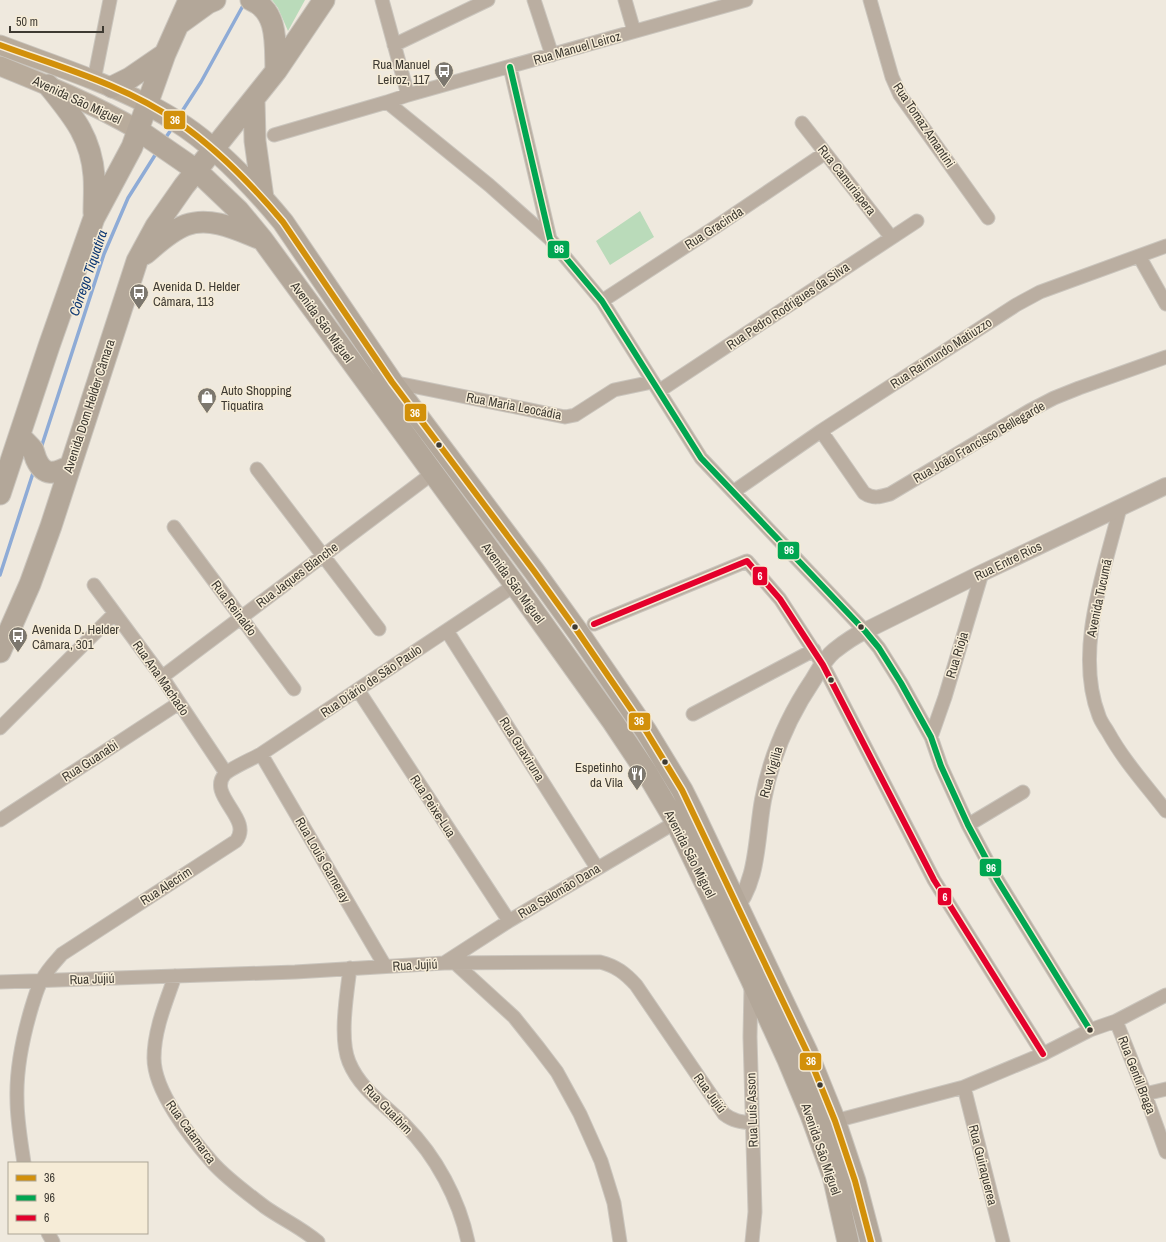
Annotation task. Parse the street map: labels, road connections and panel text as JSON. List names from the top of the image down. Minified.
{"streets":{"main road":["Avenida São Miguel","Avenida Dom Helder Câmara"],"street":["Rua Manuel Leiroz","Rua Tomaz Amantini","Rua Camuriapera","Rua Gracinda","Rua Pedro Rodrigues da Silva","Rua Raimundo Matiuzzo","Rua Maria Leocádia","Rua João Francisco Bellegarde","Rua Entre Rios","Rua Jaques Blanche","Avenida Tucumã","Rua Reinaldo","Rua Rioja","Rua Ana Machado","Rua Diário de São Paulo","Rua Guaviruna","Rua Guanabi","Rua Vigilia","Rua Peixe-Lua","Rua Louis Garneray","Rua Alecrim","Rua Salomão Dana","Rua Jujiú","Rua Gentil Braga","Rua Guaibim","Rua Luís Asson","Rua Catamarca","Rua Guiraquerea"]},"crossings":[["Avenida São Miguel","Avenida Dom Helder Câmara"],["Avenida São Miguel","Rua Maria Leocádia"],["Avenida São Miguel","Rua Jaques Blanche"],["Avenida São Miguel","Rua Diário de São Paulo"],["Avenida São Miguel","Rua Vigilia"],["Avenida São Miguel","Rua Salomão Dana"],["Avenida São Miguel","Rua Luís Asson"],["Rua Camuriapera","Rua Gracinda"],["Rua Camuriapera","Rua Pedro Rodrigues da Silva"],["Rua Pedro Rodrigues da Silva","Rua Maria Leocádia"],["Rua Raimundo Matiuzzo","Rua João Francisco Bellegarde"],["Rua Entre Rios","Avenida Tucumã"],["Rua Entre Rios","Rua Rioja"],["Rua Entre Rios","Rua Vigilia"],["Rua Jaques Blanche","Rua Reinaldo"],["Rua Jaques Blanche","Rua Ana Machado"],["Rua Ana Machado","Rua Diário de São Paulo"],["Rua Ana Machado","Rua Guanabi"],["Rua Ana Machado","Rua Alecrim"],["Rua Diário de São Paulo","Rua Guaviruna"],["Rua Diário de São Paulo","Rua Peixe-Lua"],["Rua Diário de São Paulo","Rua Louis Garneray"],["Rua Diário de São Paulo","Rua Alecrim"],["Rua Guaviruna","Rua Salomão Dana"],["Rua Peixe-Lua","Rua Salomão Dana"],["Rua Louis Garneray","Rua Jujiú"],["Rua Alecrim","Rua Jujiú"],["Rua Salomão Dana","Rua Jujiú"],["Rua Jujiú","Rua Guaibim"],["Rua Jujiú","Rua Luís Asson"],["Rua Jujiú","Rua Catamarca"]],"water":["Córrego Tiquatira"],"places":{"bus stop":["Rua Manuel Leiroz, 117","Avenida D. Helder Câmara, 113","Avenida D. Helder Câmara, 301"],"shop":["Auto Shopping Tiquatira"],"restaurant":["Espetinho da Vila"]},"lines":["transit line 36","transit line 96","transit line 6"],"legend":["36","96","6"],"scale_bar":"50 m"}
